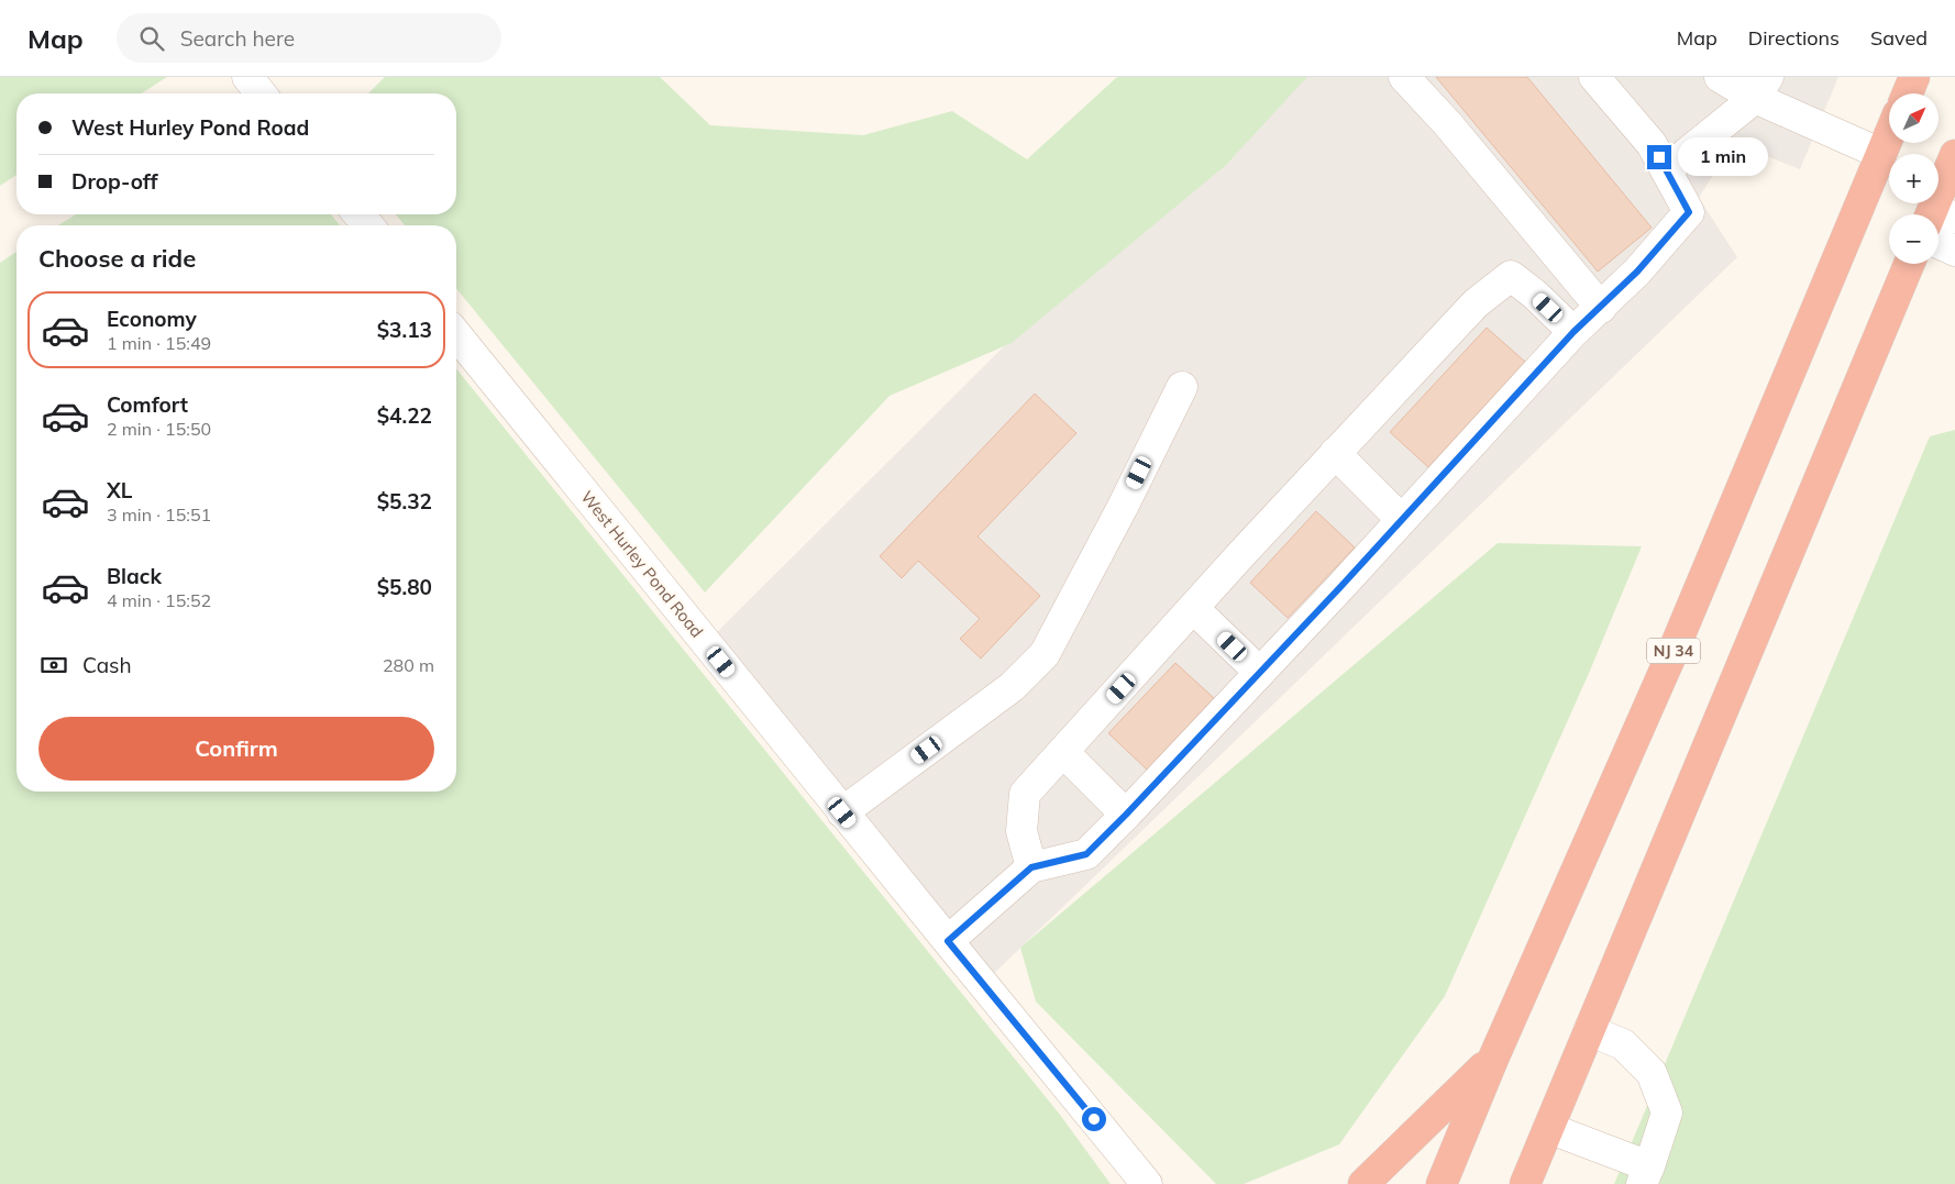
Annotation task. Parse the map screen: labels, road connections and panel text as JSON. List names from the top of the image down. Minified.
{"streets":{"highway":["NJ 34"],"street":["West Hurley Pond Road"]},"north":"top right","page":{"header":"Map","search":"Search here","nav":["Map","Directions","Saved"],"map_buttons":["+","−"],"banner":["West Hurley Pond Road","Drop-off"],"bubble":"1 min","heading":"Choose a ride","list":[{"name":"Economy","note":"1 min · 15:49","value":"$3.13"},{"name":"Comfort","note":"2 min · 15:50","value":"$4.22"},{"name":"XL","note":"3 min · 15:51","value":"$5.32"},{"name":"Black","note":"4 min · 15:52","value":"$5.80"}],"pay":["Cash","280 m"],"buttons":"Confirm"}}
